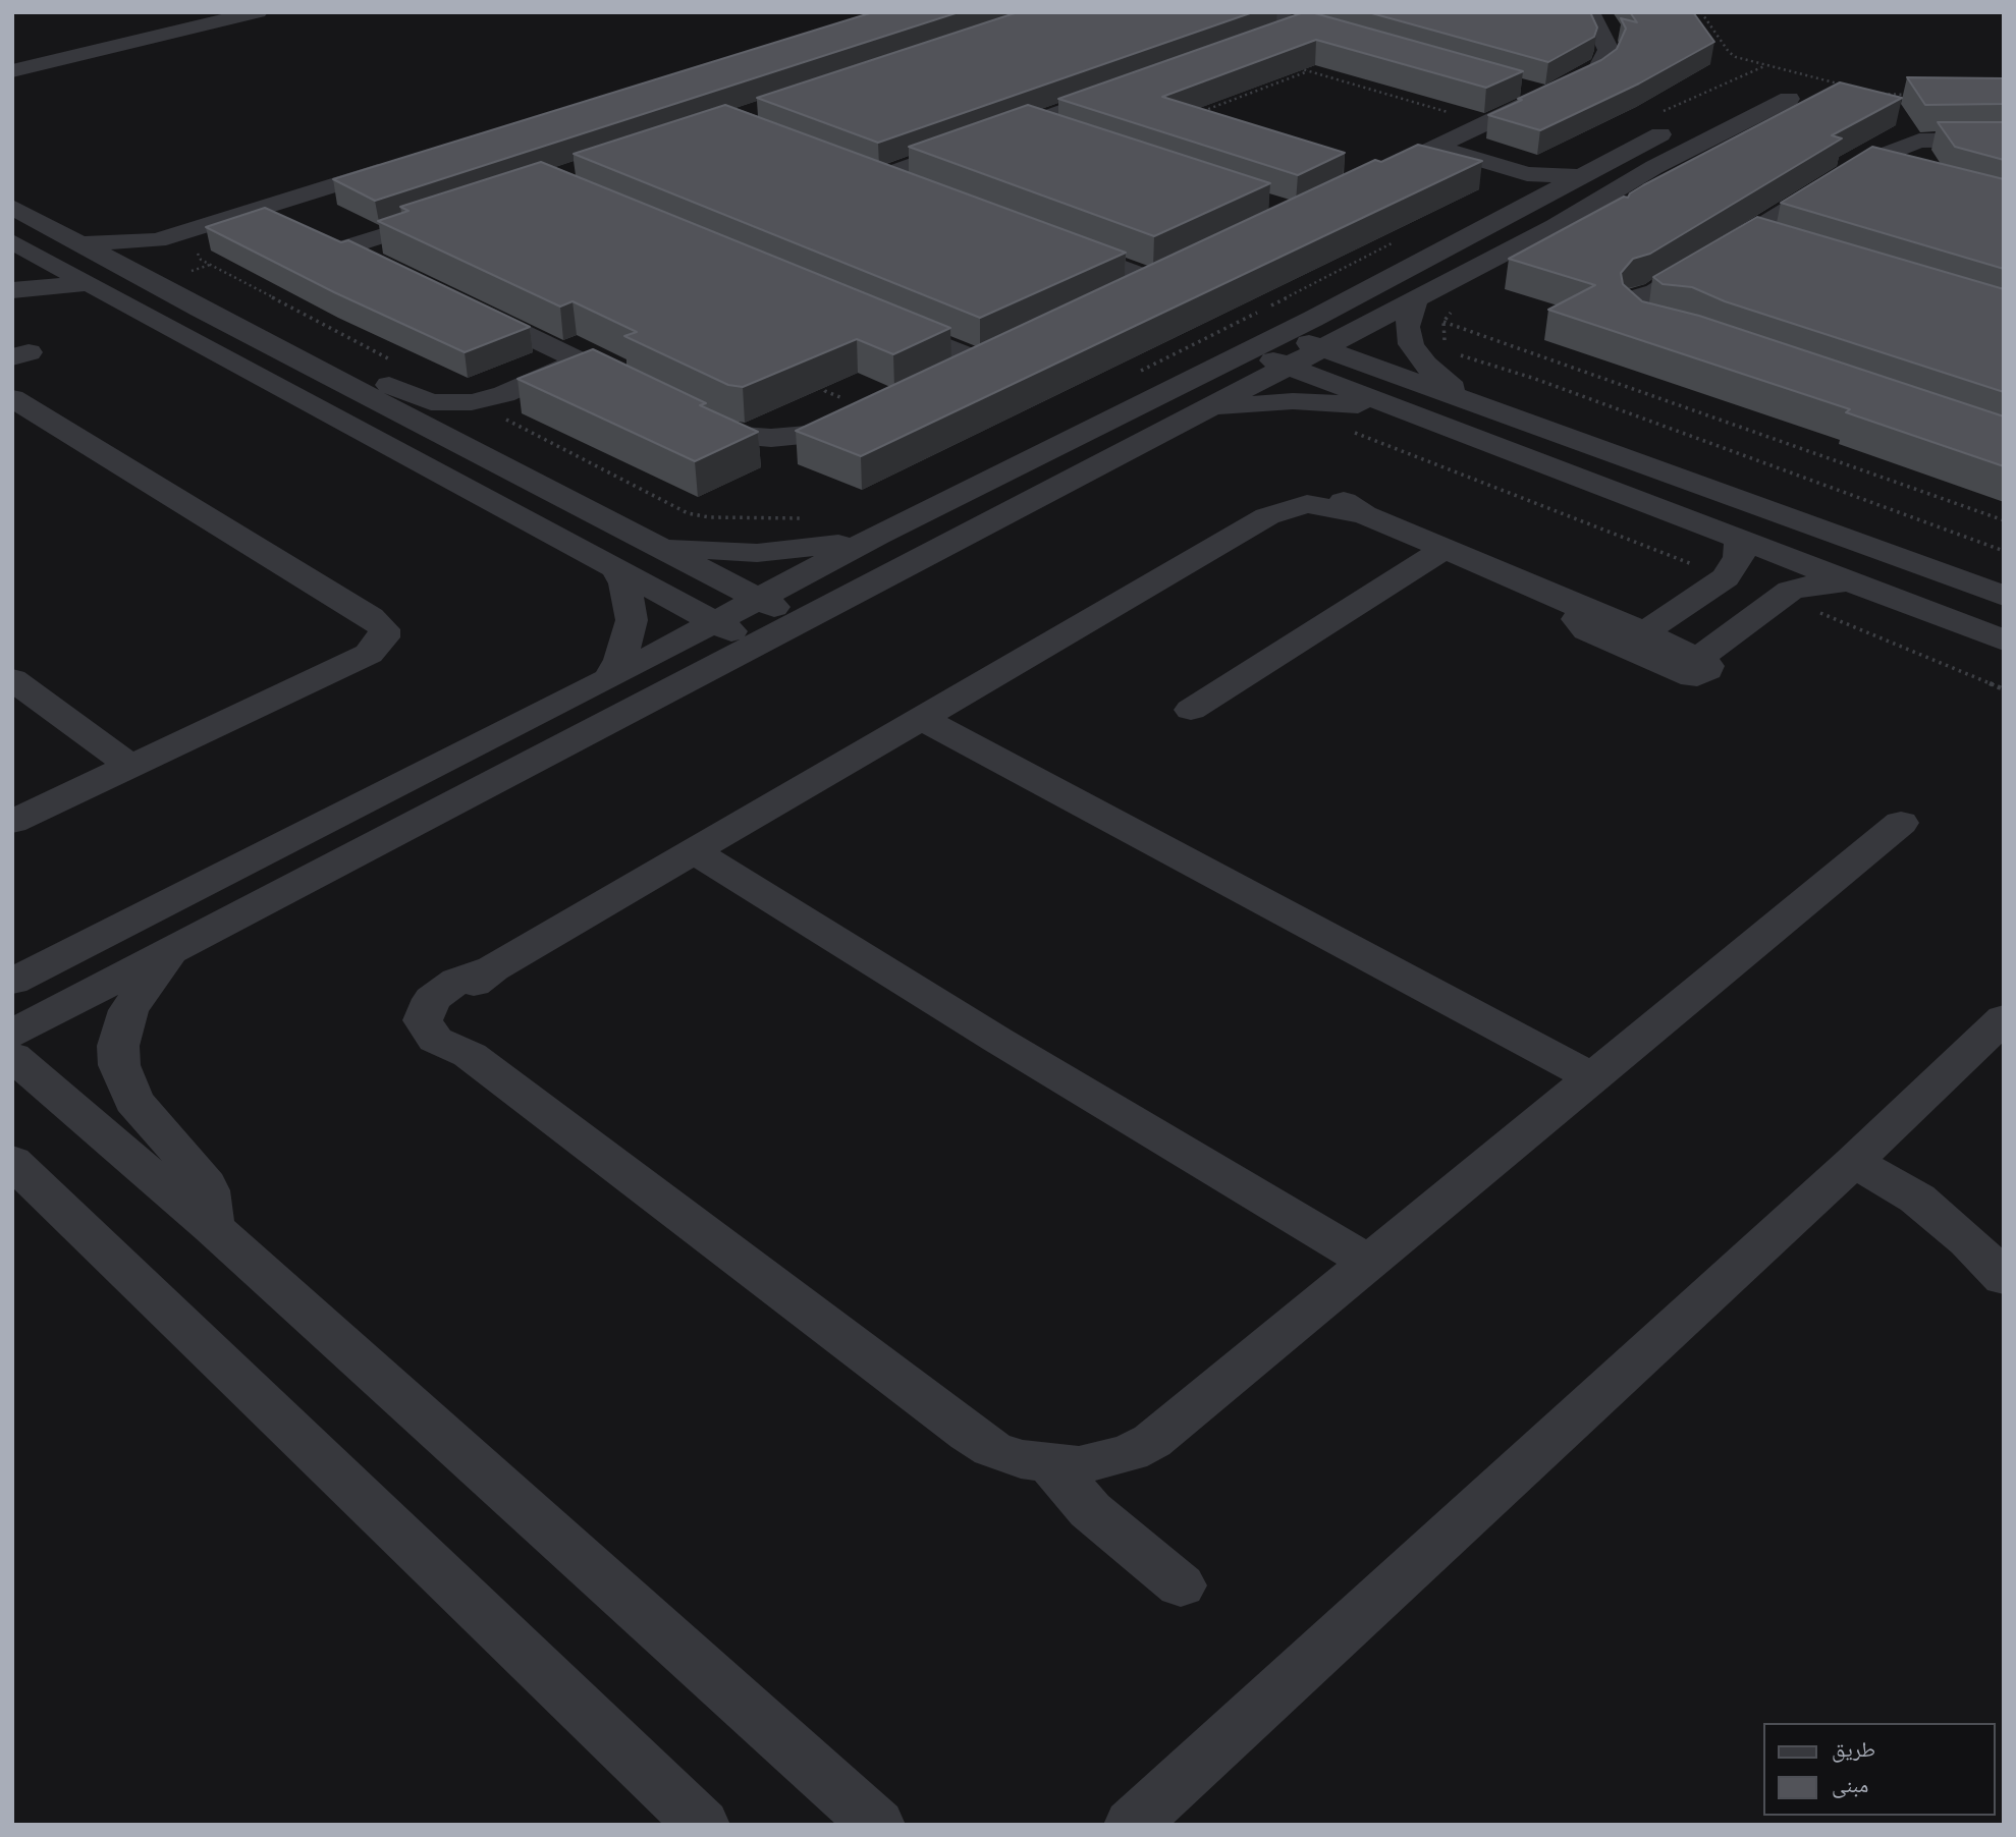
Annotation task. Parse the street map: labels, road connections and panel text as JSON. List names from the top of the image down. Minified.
{"legend":["طريق","مبنى"]}
